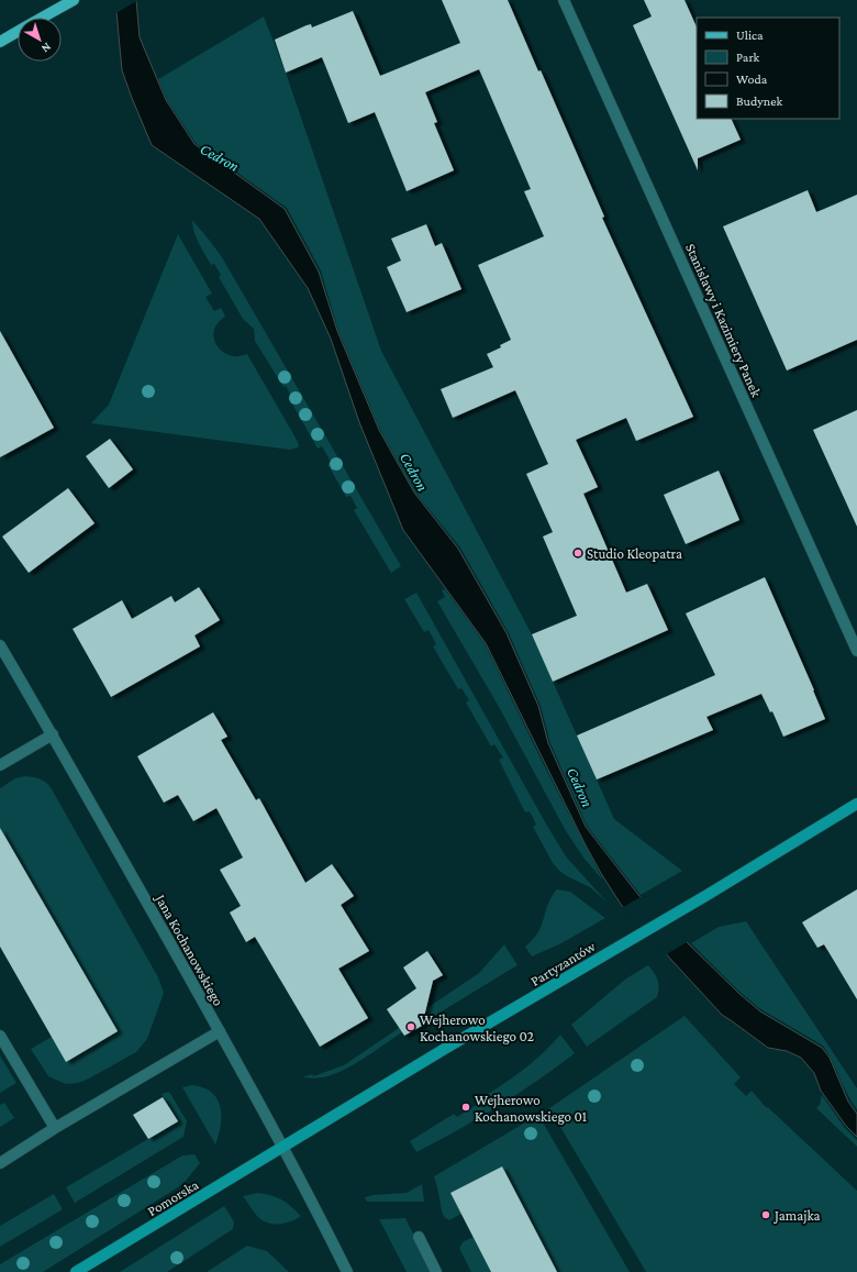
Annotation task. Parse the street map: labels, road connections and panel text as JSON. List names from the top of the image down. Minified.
{"streets":{"street":["Stanisławy i Kazimiery Panek","Jana Kochanowskiego","Partyzantów","Pomorska"]},"crossings":[["Jana Kochanowskiego","Partyzantów"],["Jana Kochanowskiego","Pomorska"],["Partyzantów","Pomorska"]],"water":["Cedron"],"places":["Studio Kleopatra","Wejherowo Kochanowskiego 02","Wejherowo Kochanowskiego 01","Jamajka"],"legend":["Ulica","Park","Woda","Budynek"],"north":"bottom right"}
